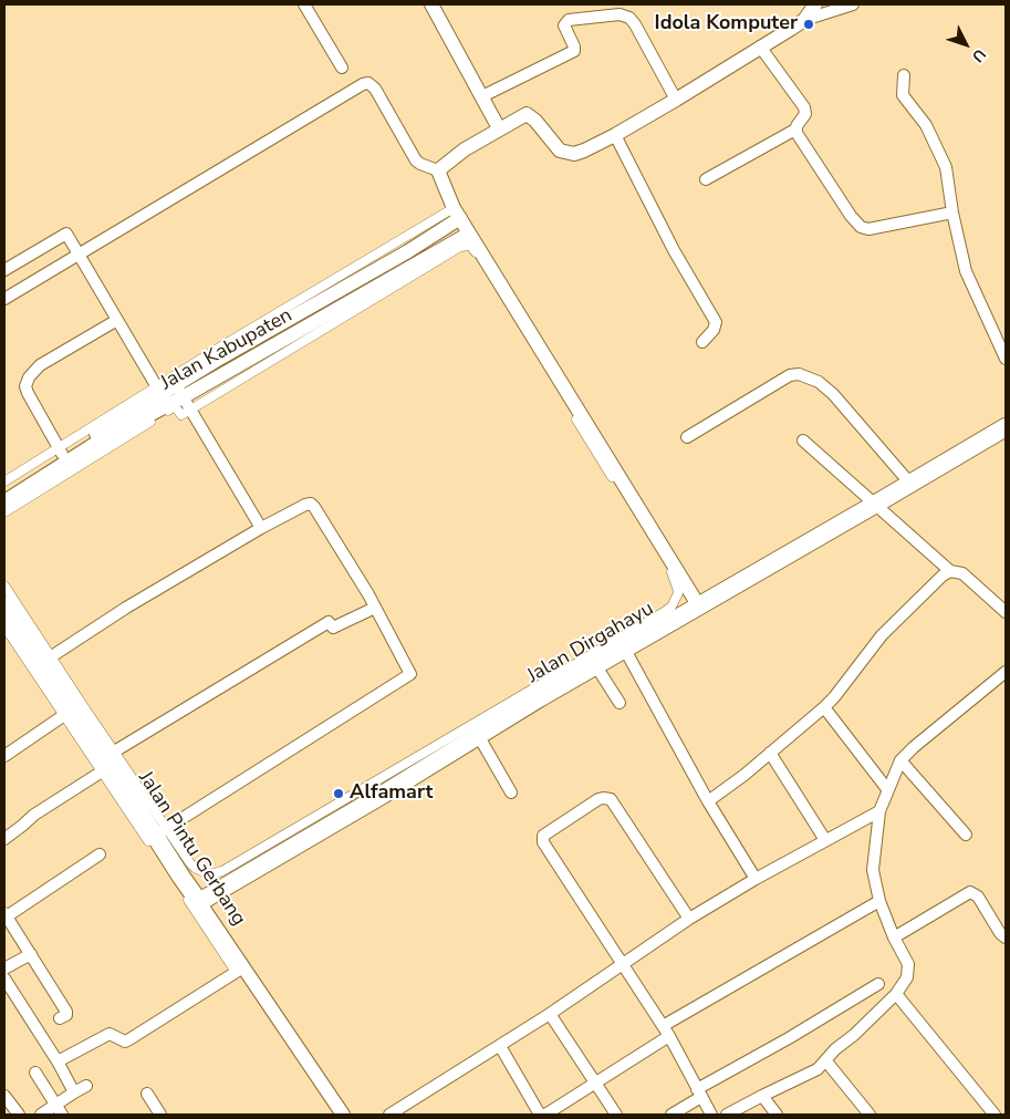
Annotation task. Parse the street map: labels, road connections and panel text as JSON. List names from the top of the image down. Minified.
{"streets":{"main road":["Jalan Dirgahayu","Jalan Pintu Gerbang"],"street":["Jalan Kabupaten"]},"crossings":[["Jalan Dirgahayu","Jalan Pintu Gerbang"]],"places":["Idola Komputer","Alfamart"],"north":"bottom right"}
